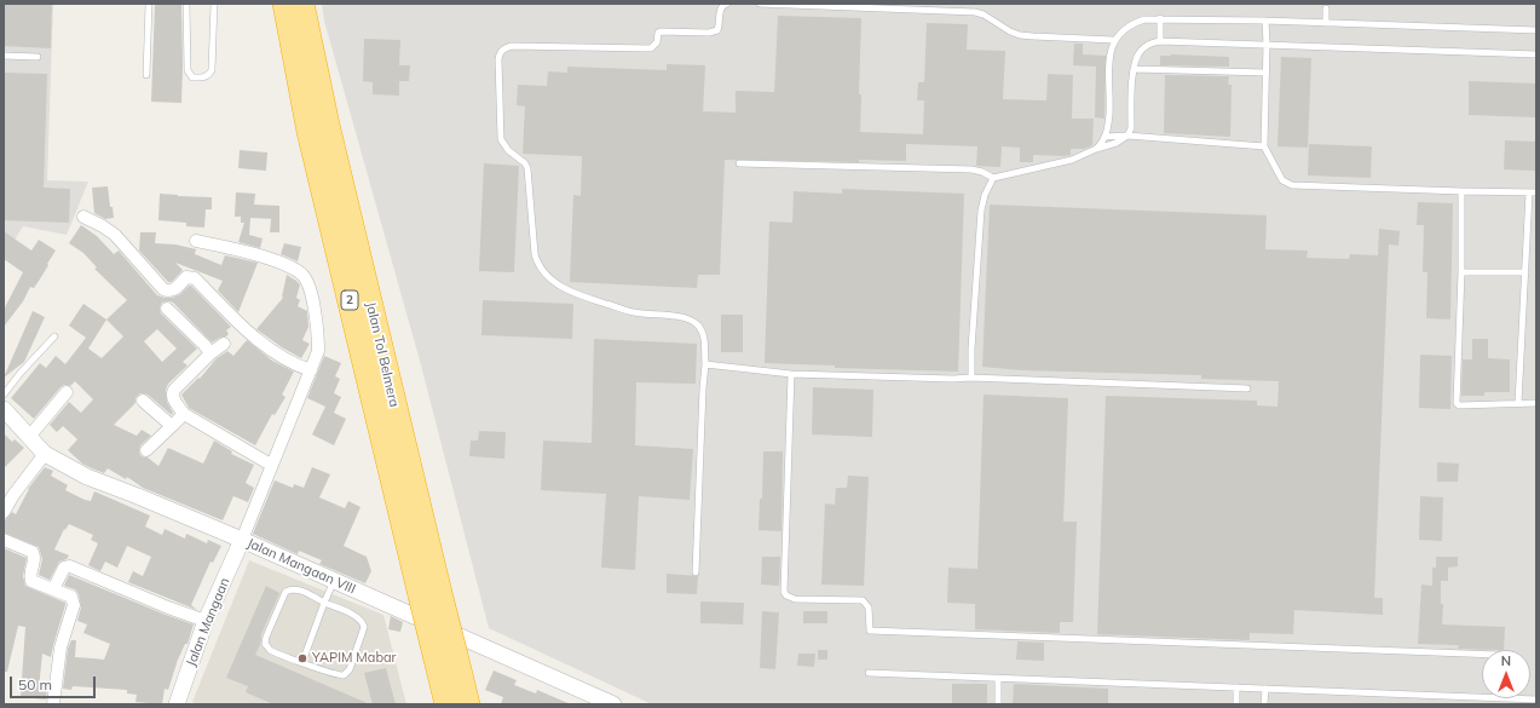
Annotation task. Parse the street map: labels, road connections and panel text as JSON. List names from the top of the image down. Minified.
{"streets":{"highway":["2","Jalan Tol Belmera"],"street":["Jalan Mangaan VIII","Jalan Mangaan"]},"crossings":[["Jalan Mangaan VIII","Jalan Mangaan"]],"places":["YAPIM Mabar"],"scale_bar":"50 m","north":"top"}
